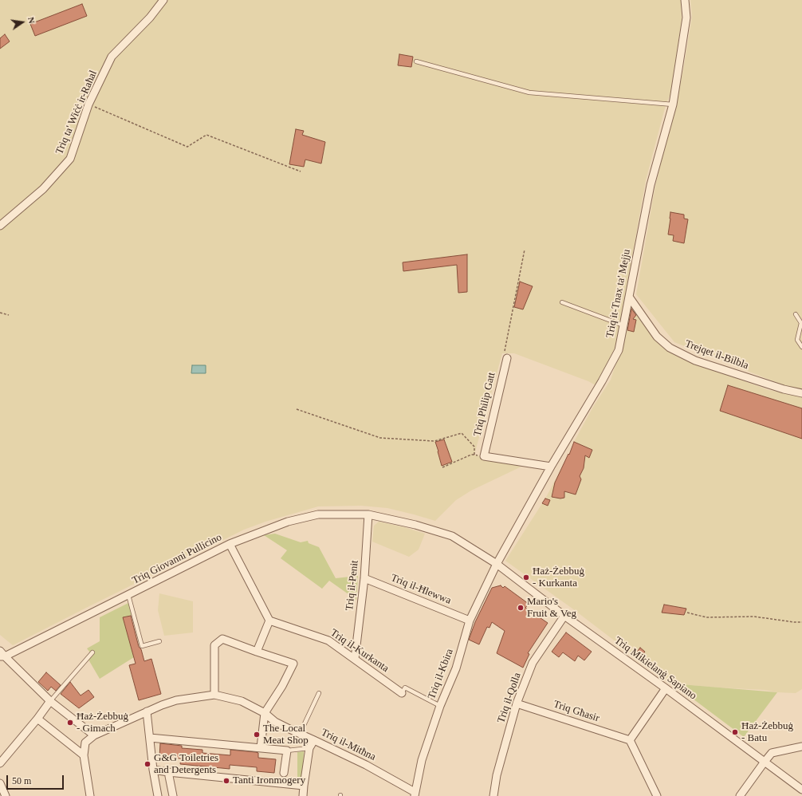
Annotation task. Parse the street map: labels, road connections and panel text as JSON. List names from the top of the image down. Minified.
{"streets":{"street":["Triq ta' Wiċċ ir-Raħal","Triq it-Tnax ta' Mejju","Trejqet il-Bilbla","Triq Philip Gatt","Triq Giovanni Pullicino","Triq il-Penit","Triq il-Ħlewwa","Triq il-Kurkanta","Triq Mikielanġ Sapiano","Triq il-Kbira","Triq il-Qolla","Triq Għasir","Triq il-Mitħna"]},"crossings":[["Triq it-Tnax ta' Mejju","Trejqet il-Bilbla"],["Triq it-Tnax ta' Mejju","Triq Giovanni Pullicino"],["Triq it-Tnax ta' Mejju","Triq Mikielanġ Sapiano"],["Triq it-Tnax ta' Mejju","Triq il-Kbira"],["Triq Giovanni Pullicino","Triq il-Penit"],["Triq Giovanni Pullicino","Triq Mikielanġ Sapiano"],["Triq Giovanni Pullicino","Triq il-Kbira"],["Triq il-Penit","Triq il-Ħlewwa"],["Triq il-Penit","Triq il-Kurkanta"],["Triq il-Ħlewwa","Triq il-Kbira"],["Triq il-Kurkanta","Triq il-Kbira"],["Triq Mikielanġ Sapiano","Triq il-Kbira"],["Triq Mikielanġ Sapiano","Triq il-Qolla"],["Triq il-Kbira","Triq il-Mitħna"],["Triq il-Qolla","Triq Għasir"]],"places":["Ħaż-Żebbuġ - Kurkanta","Mario's Fruit & Veg","Ħaż-Żebbuġ - Gimach","Ħaż-Żebbuġ - Batu","The Local Meat Shop","G&G Toiletries and Detergents","Tanti Ironmogery"],"scale_bar":"50 m","north":"right"}
